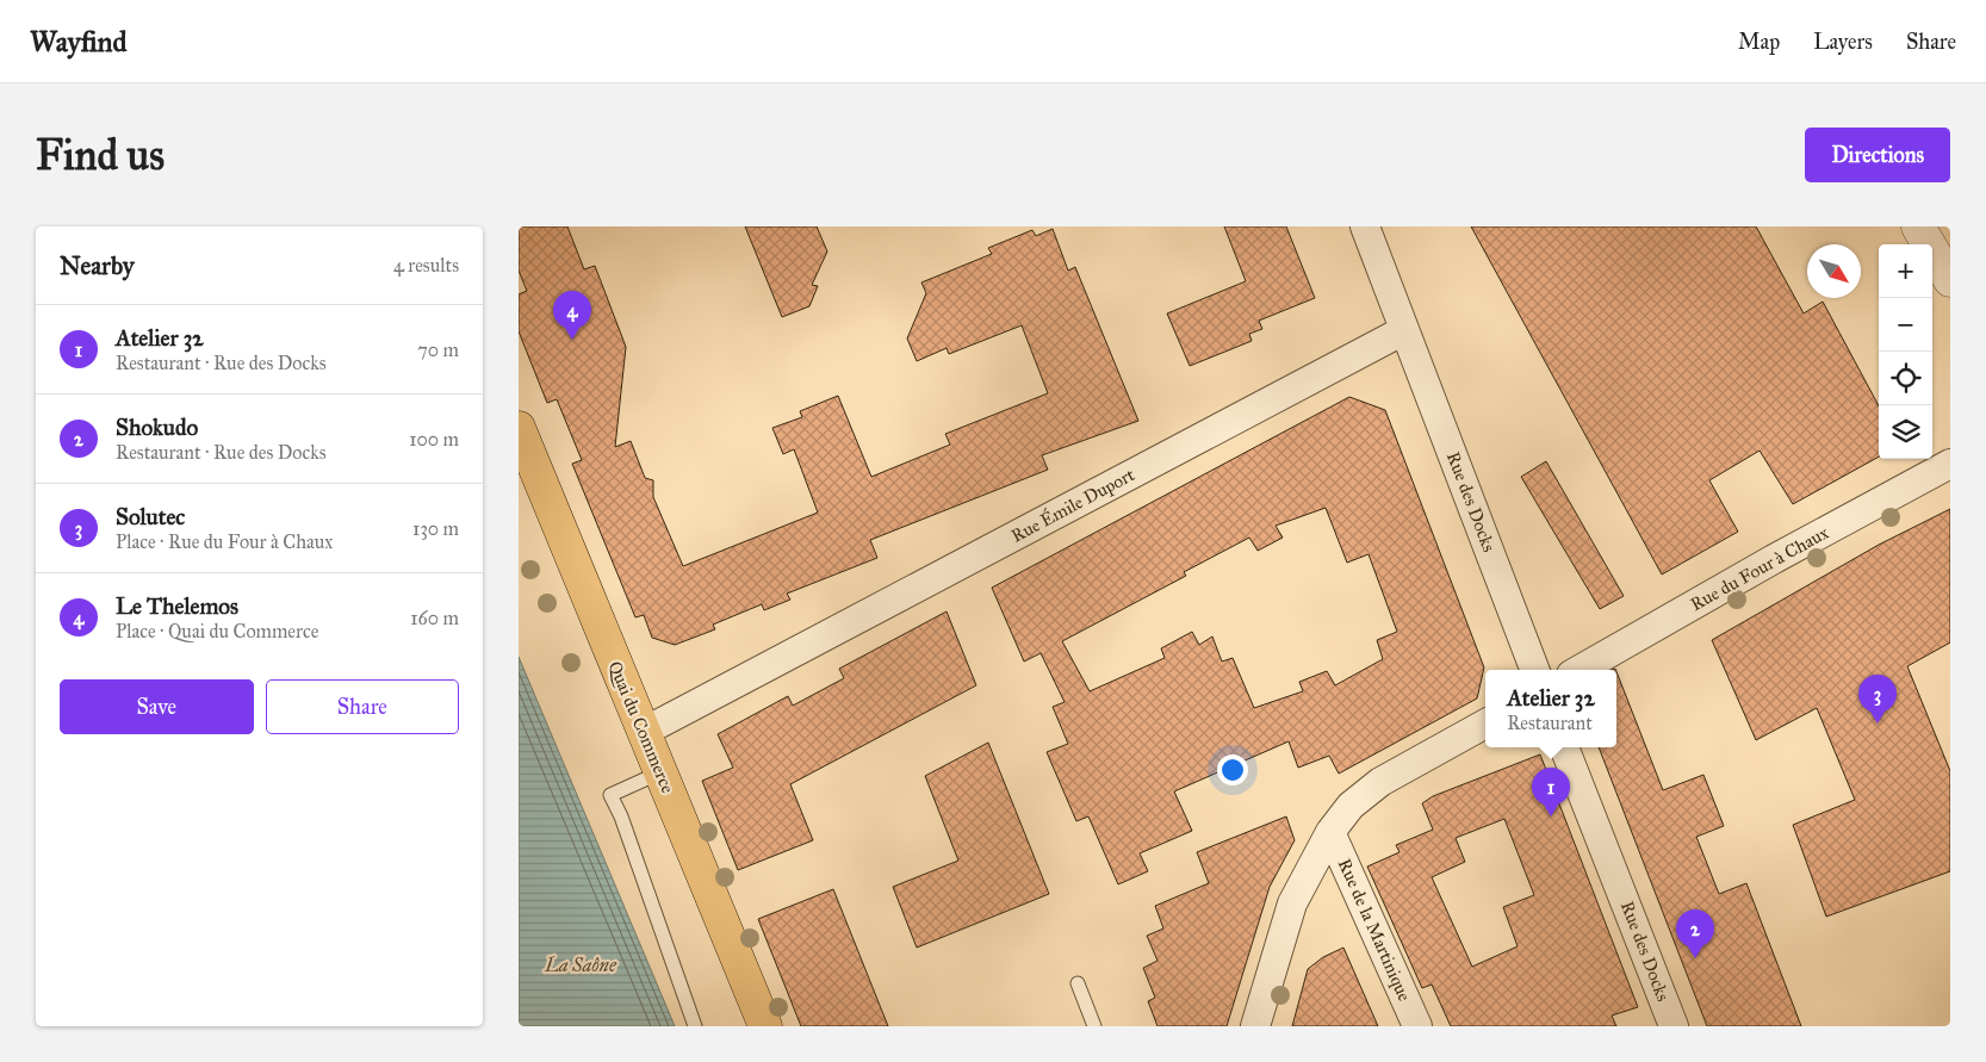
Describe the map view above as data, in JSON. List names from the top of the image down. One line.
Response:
{"streets":{"main road":["Quai du Commerce"],"street":["Rue des Docks","Rue Émile Duport","Rue du Four à Chaux","Rue de la Martinique"]},"crossings":[["Rue des Docks","Rue Émile Duport"],["Rue Émile Duport","Quai du Commerce"]],"water":["La Saône"],"north":"bottom right","page":{"header":"Wayfind","nav":["Map","Layers","Share"],"buttons":["Directions",["Save","Share"]],"title":"Find us","heading":["Nearby","4 results"],"map_buttons":["+","−"],"pins":["4","3","1","2"],"list":[{"mark":"1","name":"Atelier 32","note":"Restaurant · Rue des Docks","value":"70 m"},{"mark":"2","name":"Shokudo","note":"Restaurant · Rue des Docks","value":"100 m"},{"mark":"3","name":"Solutec","note":"Place · Rue du Four à Chaux","value":"130 m"},{"mark":"4","name":"Le Thelemos","note":"Place · Quai du Commerce","value":"160 m"}],"popup":["Atelier 32","Restaurant"]}}
